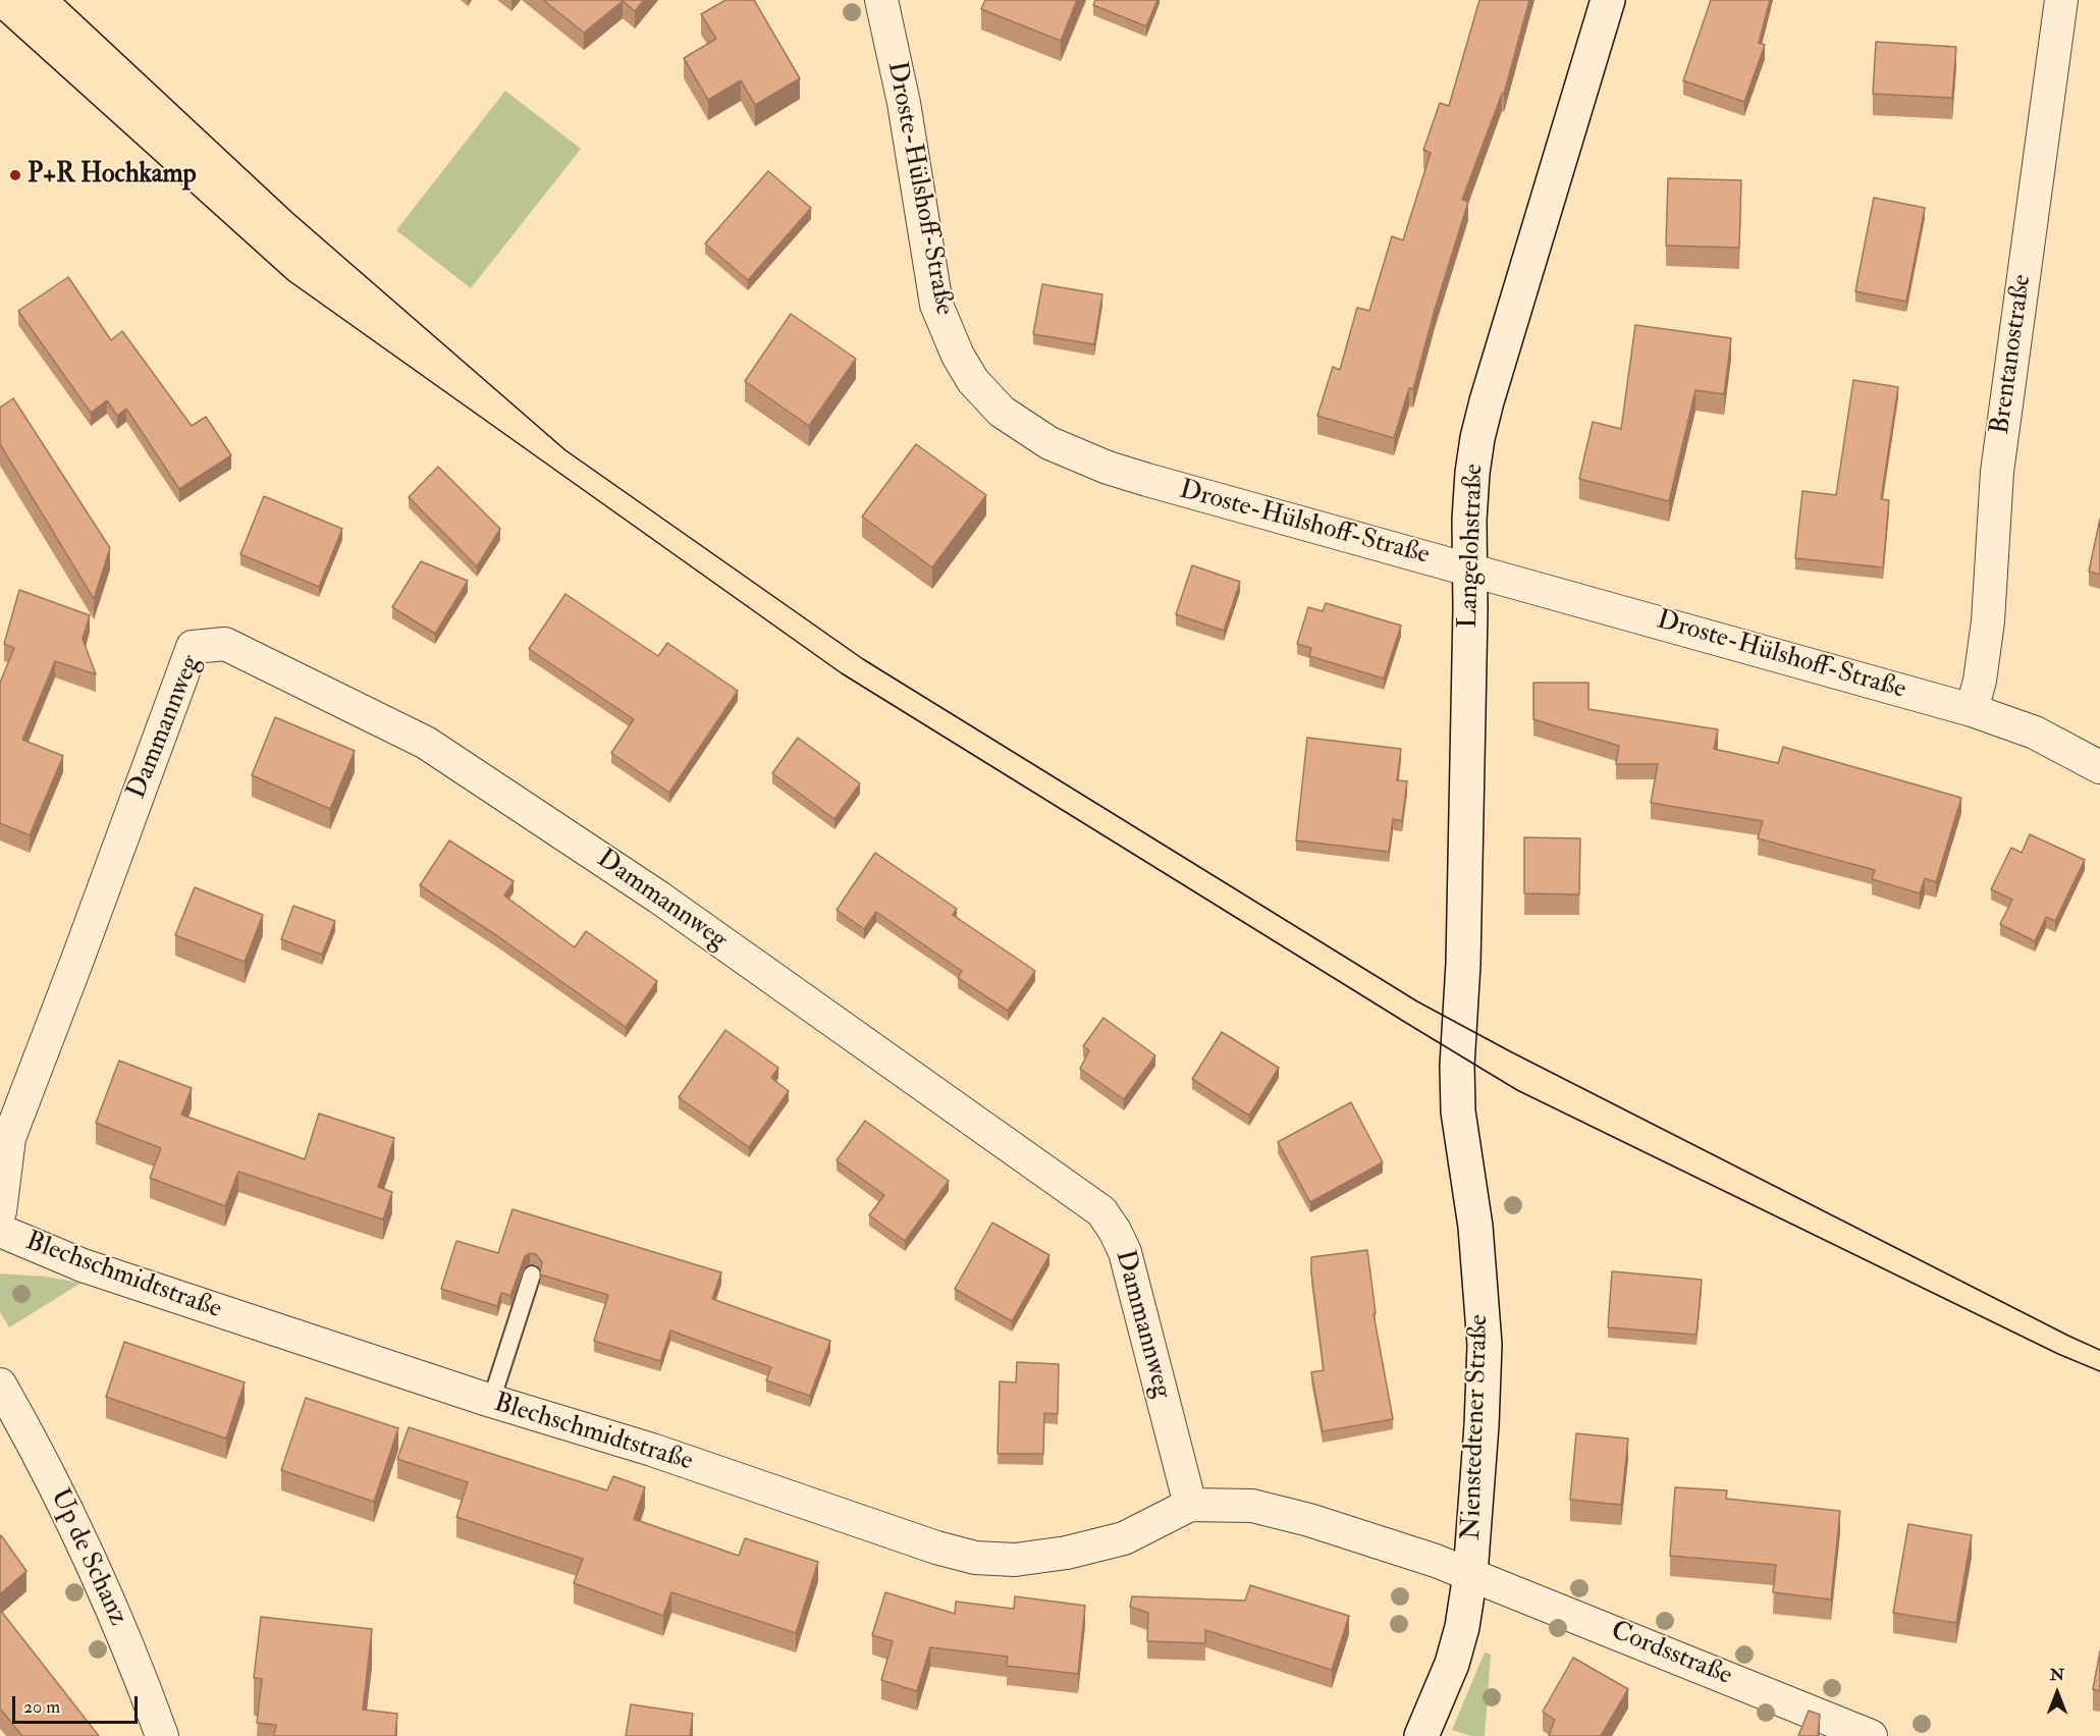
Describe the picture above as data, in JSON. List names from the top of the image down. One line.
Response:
{"streets":{"street":["Droste-Hülshoff-Straße","Brentanostraße","Langelohstraße","Dammannweg","Blechschmidtstraße","Nienstedtener Straße","Up de Schanz","Cordsstraße"]},"crossings":[["Droste-Hülshoff-Straße","Brentanostraße"],["Droste-Hülshoff-Straße","Langelohstraße"],["Langelohstraße","Nienstedtener Straße"],["Dammannweg","Blechschmidtstraße"],["Nienstedtener Straße","Cordsstraße"]],"places":["P+R Hochkamp"],"scale_bar":"20 m","north":"top"}
